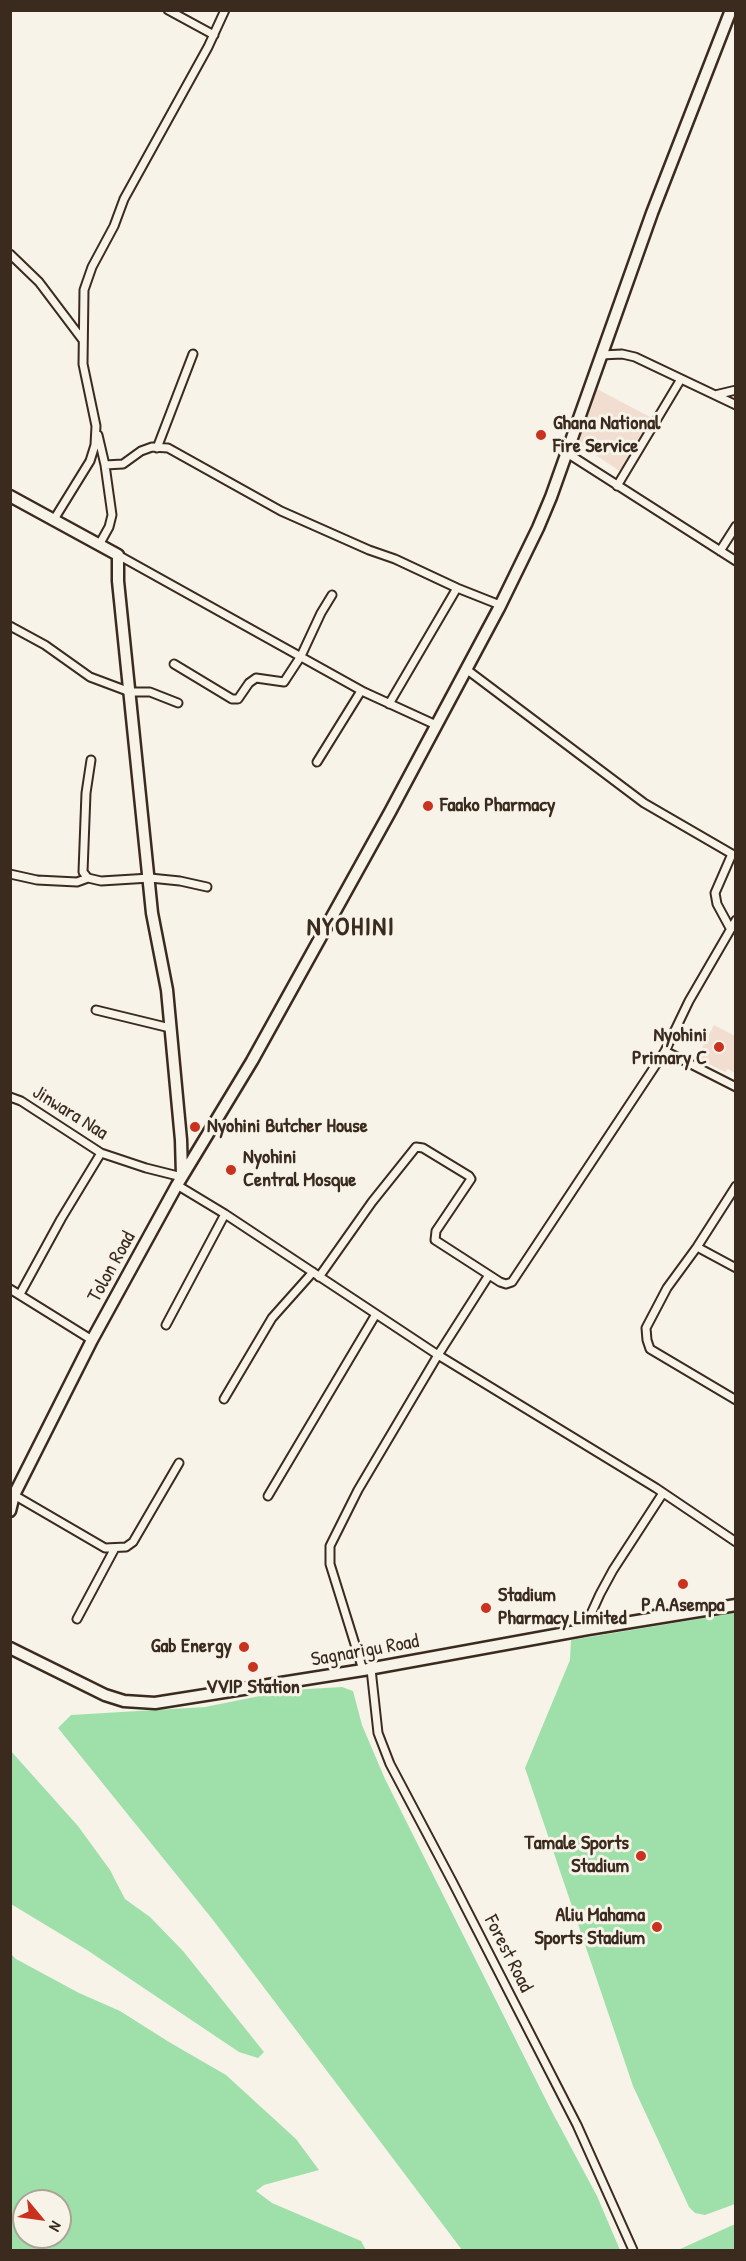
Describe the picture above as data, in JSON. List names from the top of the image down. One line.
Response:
{"streets":{"main road":["Tolon Road","Sagnarigu Road"],"street":["Jinwara Naa","Forest Road"]},"crossings":[["Jinwara Naa","Tolon Road"],["Jinwara Naa","Forest Road"],["Sagnarigu Road","Forest Road"]],"districts":["NYOHINI"],"places":["Ghana National Fire Service","Faako Pharmacy","Nyohini Primary C","Nyohini Butcher House","Nyohini Central Mosque","P.A.Asempa","Stadium Pharmacy Limited","Gab Energy","VVIP Station","Tamale Sports Stadium","Aliu Mahama Sports Stadium"],"north":"bottom right"}
